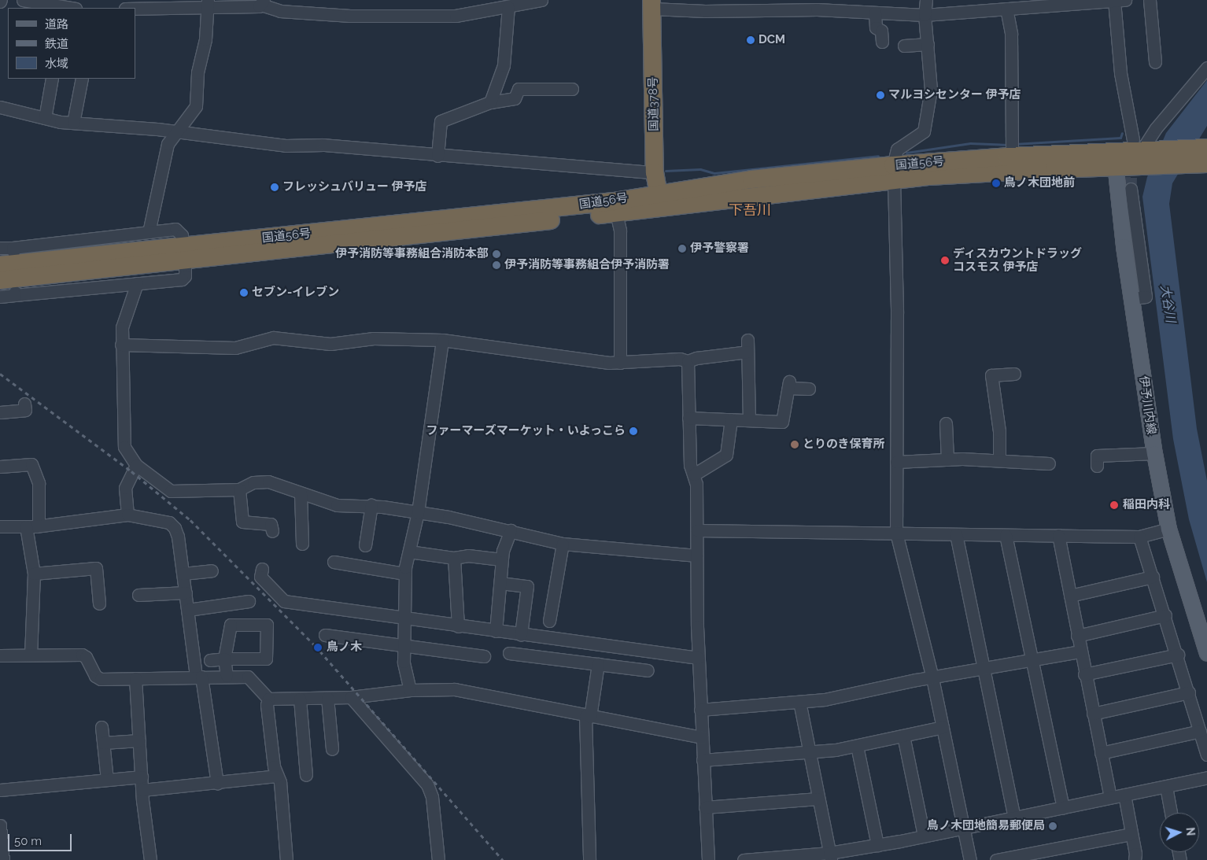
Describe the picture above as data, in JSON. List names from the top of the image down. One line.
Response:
{"streets":{"highway":["国道378号","国道56号"],"main road":["伊予川内線"]},"crossings":[["国道378号","国道56号"],["国道56号","伊予川内線"]],"districts":["下吾川"],"water":["大谷川"],"places":["DCM","マルヨシセンター 伊予店","鳥ノ木団地前","フレッシュバリュー 伊予店","伊予警察署","伊予消防等事務組合消防本部","ディスカウントドラッグ コスモス 伊予店","伊予消防等事務組合伊予消防署","セブン-イレブン","ファーマーズマーケット・いよっこら","とりのき保育所","稲田内科","鳥ノ木","鳥ノ木団地簡易郵便局"],"legend":["道路","鉄道","水域"],"scale_bar":"50 m","north":"right"}
